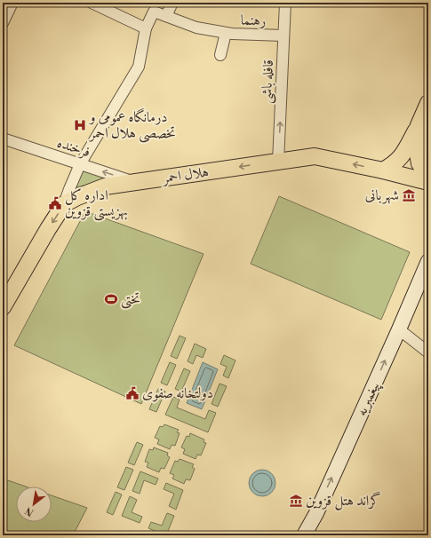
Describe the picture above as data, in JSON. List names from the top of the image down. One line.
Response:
{"streets":{"main road":["هلال احمر","پیغمبریه"],"street":["رهنما","قافله باشی","فرخنده"]},"crossings":[["رهنما","قافله باشی"],["قافله باشی","هلال احمر"],["فرخنده","هلال احمر"]],"one_way":["قافله باشی","فرخنده","هلال احمر","پیغمبریه"],"places":{"hospital":["درمانگاه عمومی و تخصصی هلال احمر"],"museum":["شهربانی","گراند هتل قزوین"],"public building":["اداره کل بهزیستی قزوین","دولتخانه صفوی"],"sports":["تختی"]},"north":"bottom left"}
